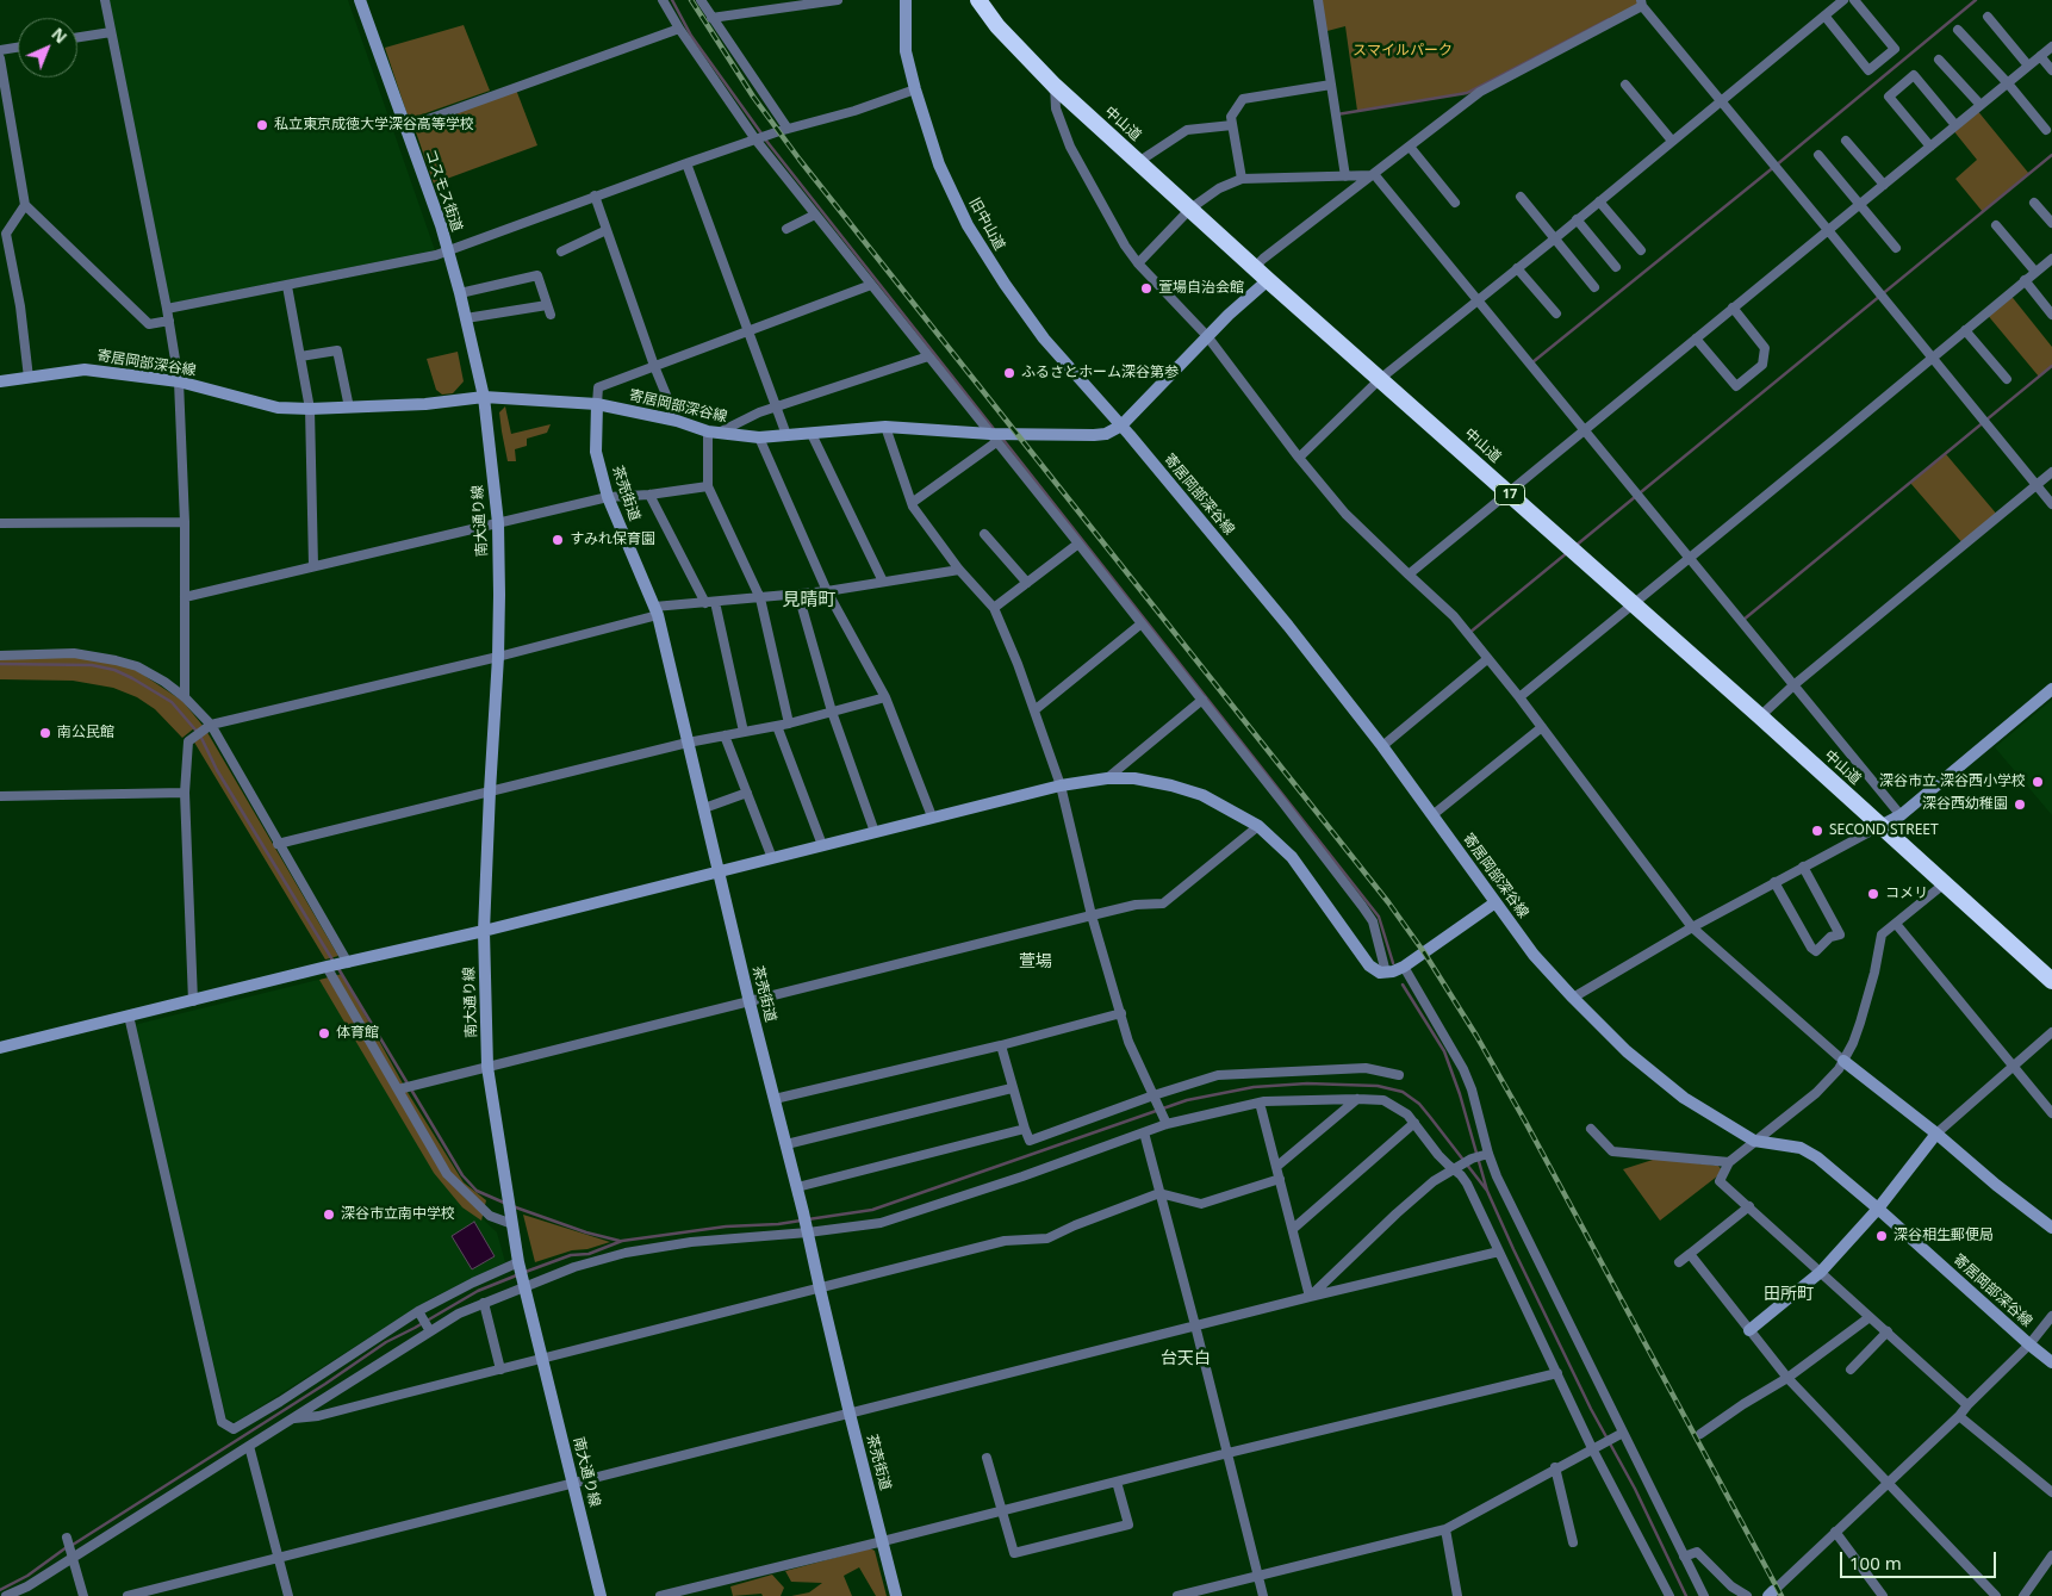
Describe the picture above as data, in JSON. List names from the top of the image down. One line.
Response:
{"streets":{"highway":["中山道","17"],"street":["コスモス街道","旧中山道","寄居岡部深谷線","茶売街道","南大通り線"]},"crossings":[["コスモス街道","寄居岡部深谷線"],["コスモス街道","南大通り線"],["旧中山道","寄居岡部深谷線"],["寄居岡部深谷線","茶売街道"],["寄居岡部深谷線","南大通り線"]],"districts":["見晴町","萱場","田所町","台天白"],"parks":["スマイルパーク"],"places":["私立東京成徳大学深谷高等学校","萱場自治会館","ふるさとホーム深谷第参","すみれ保育園","南公民館","深谷市立 深谷西小学校","深谷西幼稚園","SECOND STREET","コメリ","体育館","深谷市立南中学校","深谷相生郵便局"],"scale_bar":"100 m","north":"top right"}
